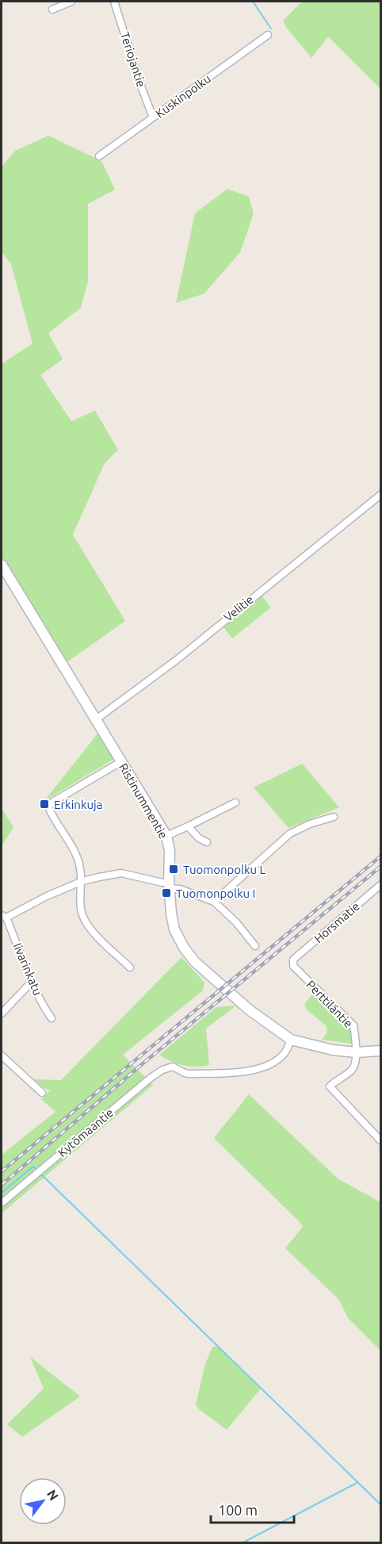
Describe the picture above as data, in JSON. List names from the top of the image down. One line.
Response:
{"streets":{"street":["Teriojantie","Kuskinpolku","Velitie","Ristinummentie","Horsmatie","Iivarinkatu","Perttiläntie","Kytömaantie"]},"crossings":[["Teriojantie","Kuskinpolku"],["Velitie","Ristinummentie"],["Ristinummentie","Perttiläntie"],["Ristinummentie","Kytömaantie"],["Horsmatie","Perttiläntie"]],"places":{"transit":["Erkinkuja","Tuomonpolku L","Tuomonpolku I"]},"scale_bar":"100 m","north":"top right"}
